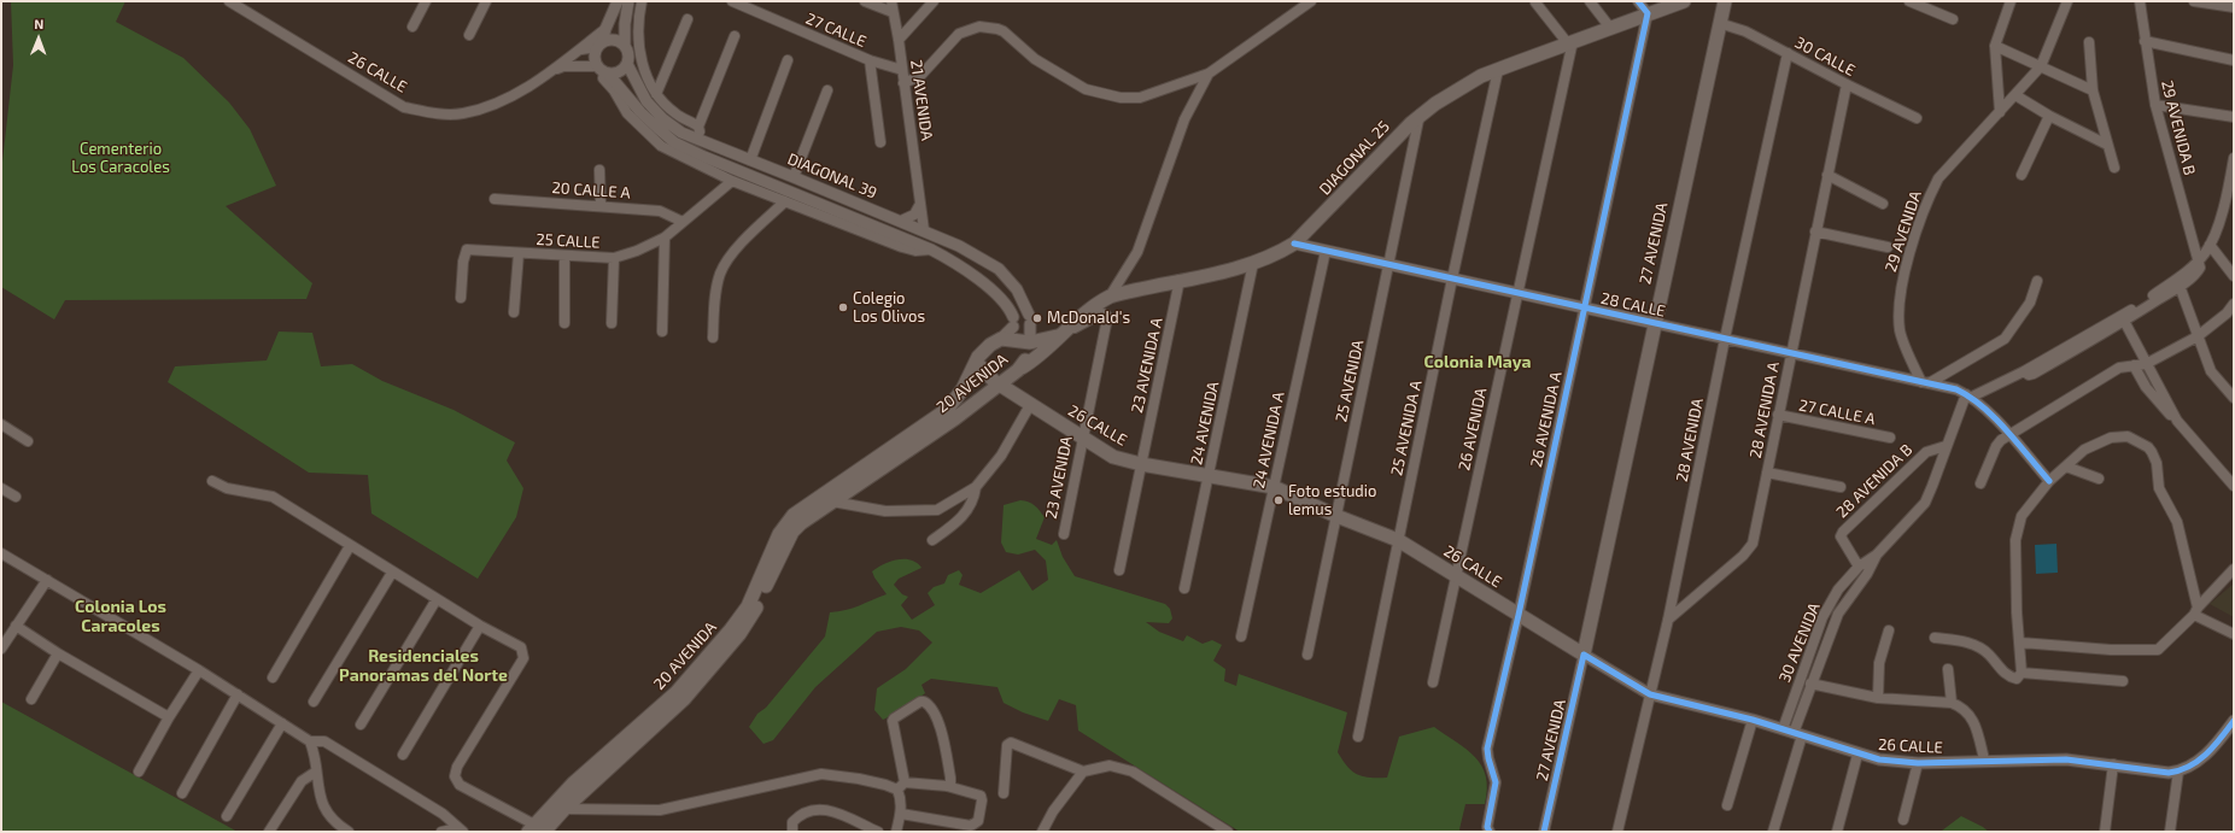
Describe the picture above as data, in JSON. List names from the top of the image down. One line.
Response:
{"streets":{"main road":["26 CALLE","DIAGONAL 25","27 AVENIDA","20 AVENIDA"],"street":["27 CALLE","30 CALLE","21 AVENIDA","29 AVENIDA B","DIAGONAL 39","20 CALLE A","29 AVENIDA","25 CALLE","28 CALLE","23 AVENIDA A","25 AVENIDA","28 AVENIDA A","27 CALLE A","26 AVENIDA A","24 AVENIDA","25 AVENIDA A","26 AVENIDA","24 AVENIDA A","28 AVENIDA","23 AVENIDA","28 AVENIDA B","30 AVENIDA"]},"crossings":[["27 CALLE","21 AVENIDA"],["30 CALLE","27 AVENIDA"],["30 CALLE","28 AVENIDA A"],["30 CALLE","28 AVENIDA"],["26 CALLE","DIAGONAL 39"],["26 CALLE","27 AVENIDA"],["26 CALLE","23 AVENIDA A"],["26 CALLE","25 AVENIDA"],["26 CALLE","20 AVENIDA"],["26 CALLE","26 AVENIDA A"],["26 CALLE","24 AVENIDA"],["26 CALLE","25 AVENIDA A"],["26 CALLE","26 AVENIDA"],["26 CALLE","24 AVENIDA A"],["26 CALLE","28 AVENIDA"],["26 CALLE","23 AVENIDA"],["26 CALLE","30 AVENIDA"],["21 AVENIDA","DIAGONAL 39"],["DIAGONAL 25","DIAGONAL 39"],["DIAGONAL 25","28 CALLE"],["DIAGONAL 25","23 AVENIDA A"],["DIAGONAL 25","25 AVENIDA"],["DIAGONAL 25","20 AVENIDA"],["DIAGONAL 25","26 AVENIDA A"],["DIAGONAL 25","24 AVENIDA"],["DIAGONAL 25","25 AVENIDA A"],["DIAGONAL 25","26 AVENIDA"],["DIAGONAL 25","23 AVENIDA"],["DIAGONAL 39","20 AVENIDA"],["20 CALLE A","25 CALLE"],["29 AVENIDA","28 CALLE"],["27 AVENIDA","28 CALLE"],["28 CALLE","25 AVENIDA"],["28 CALLE","28 AVENIDA A"],["28 CALLE","26 AVENIDA A"],["28 CALLE","25 AVENIDA A"],["28 CALLE","26 AVENIDA"],["28 CALLE","24 AVENIDA A"],["28 CALLE","28 AVENIDA"],["28 CALLE","30 AVENIDA"],["28 AVENIDA A","27 CALLE A"],["28 AVENIDA A","28 AVENIDA"],["28 AVENIDA B","30 AVENIDA"]],"districts":["Colonia Maya","Colonia Los Caracoles","Residenciales Panoramas del Norte"],"parks":["Cementerio Los Caracoles"],"places":["Colegio Los Olivos","McDonald's","Foto estudio lemus"],"north":"top"}
